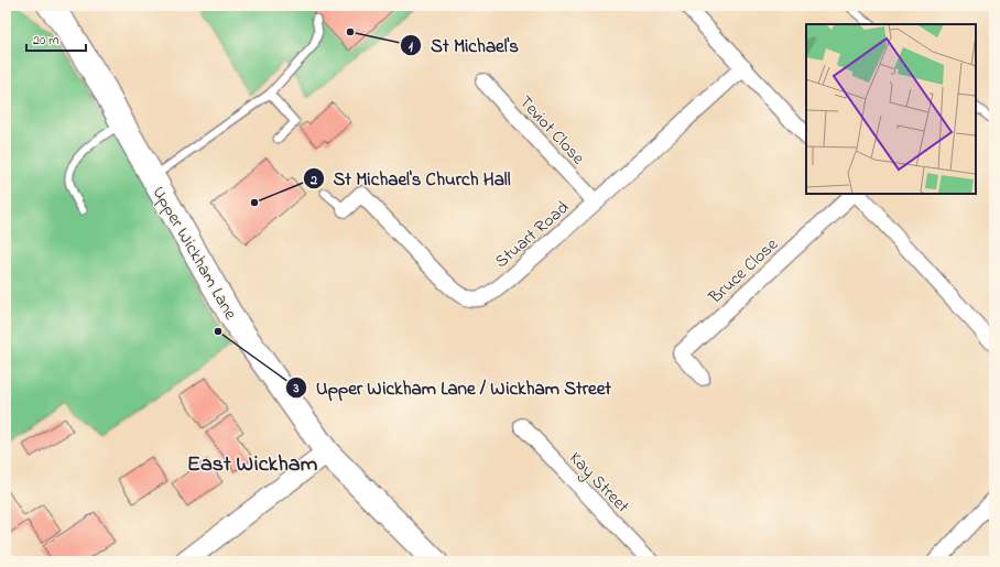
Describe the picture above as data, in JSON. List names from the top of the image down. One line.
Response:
{"streets":{"main road":["Upper Wickham Lane"],"street":["Teviot Close","Stuart Road","Bruce Close","Kay Street"]},"crossings":[["Teviot Close","Stuart Road"]],"districts":["East Wickham"],"places":["St Michael's","St Michael's Church Hall","Upper Wickham Lane / Wickham Street"],"scale_bar":"20 m"}
